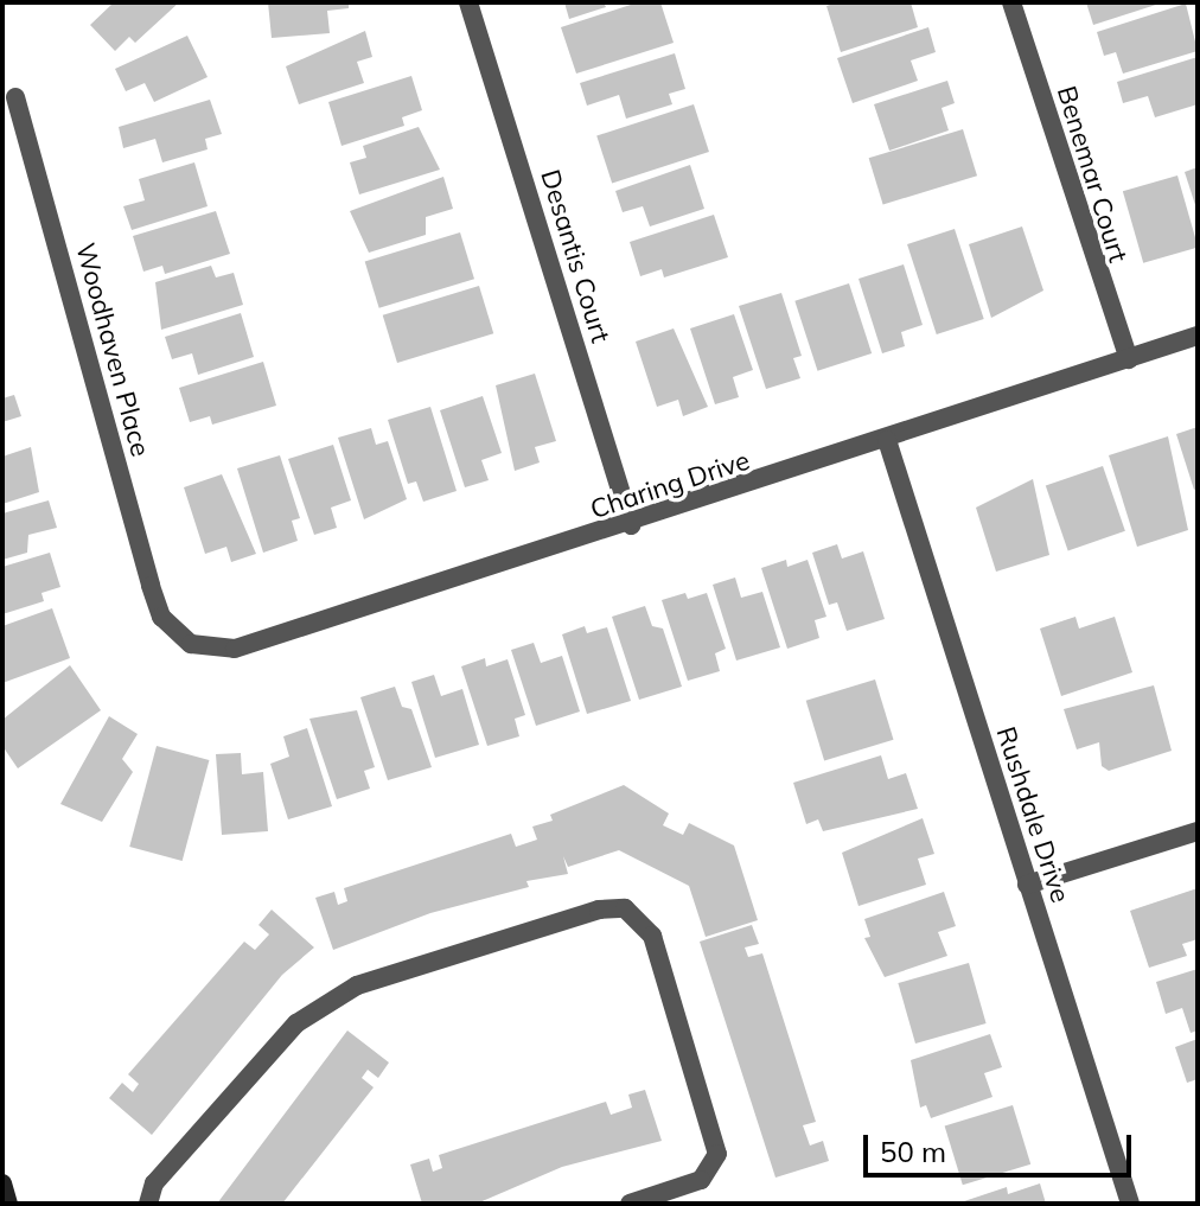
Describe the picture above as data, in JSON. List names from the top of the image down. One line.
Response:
{"streets":{"street":["Benemar Court","Desantis Court","Woodhaven Place","Charing Drive","Rushdale Drive"]},"crossings":[["Benemar Court","Charing Drive"],["Desantis Court","Charing Drive"],["Woodhaven Place","Charing Drive"],["Charing Drive","Rushdale Drive"]],"scale_bar":"50 m"}
